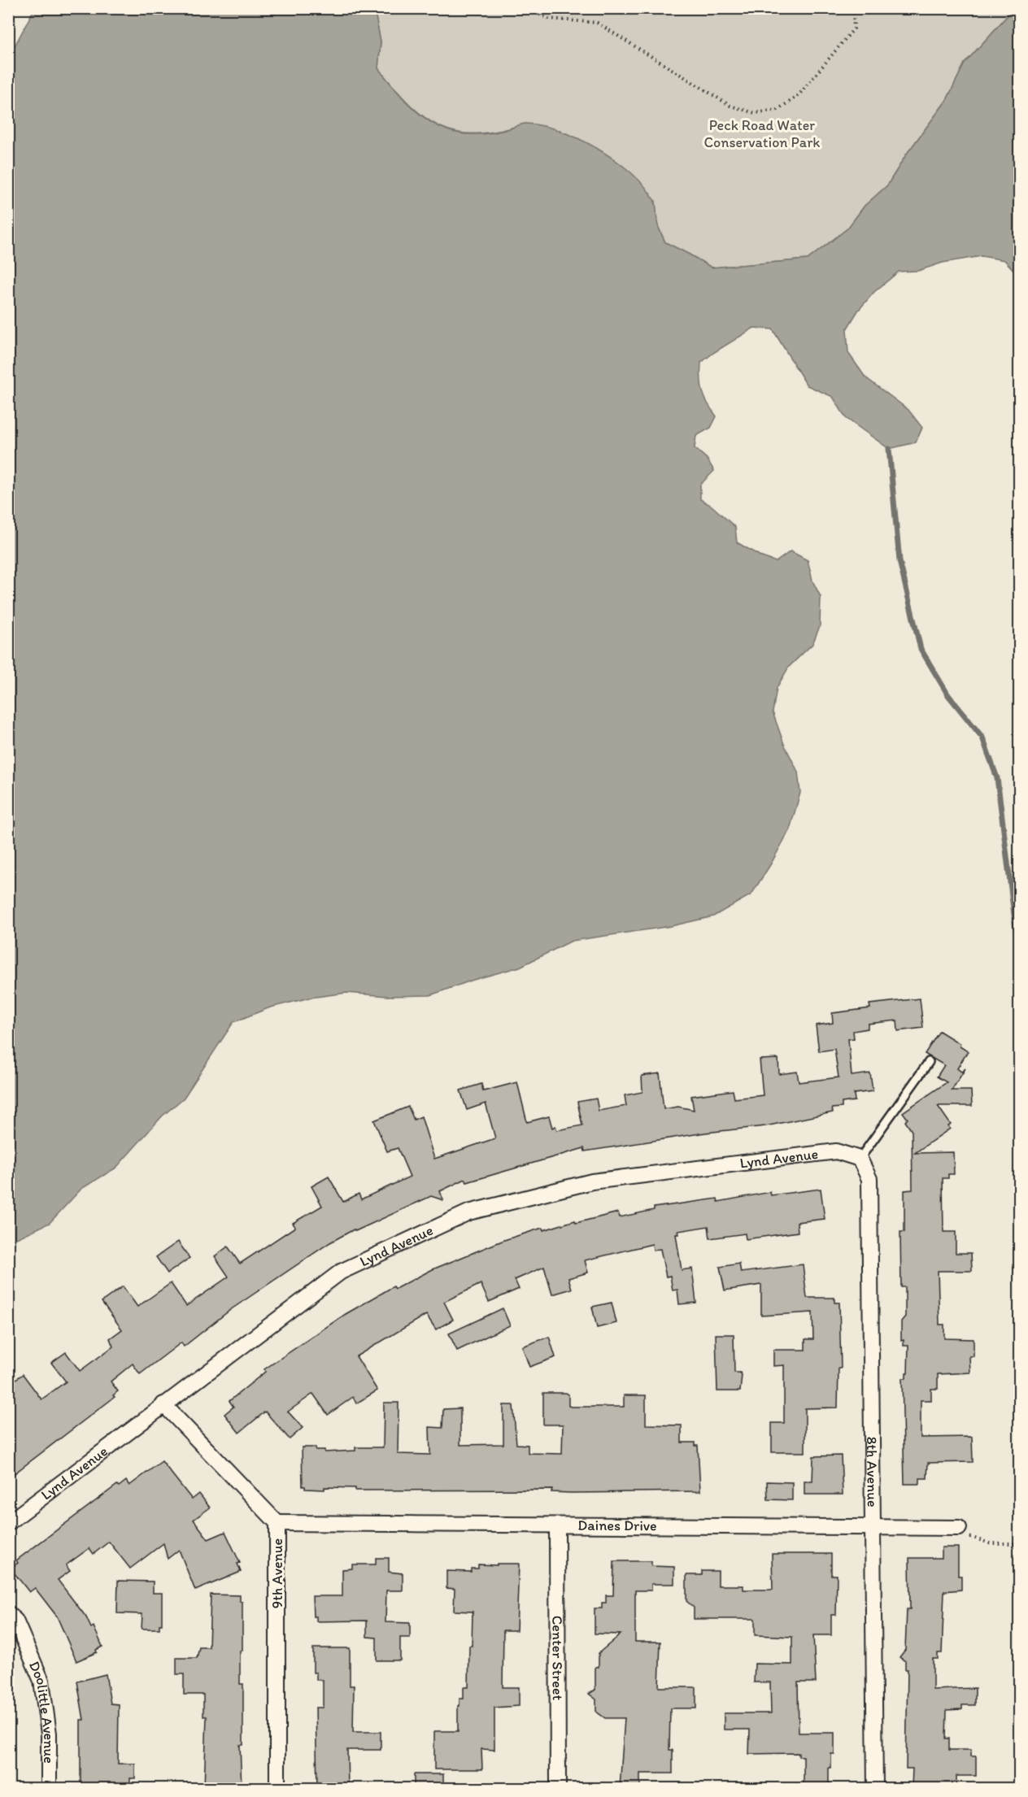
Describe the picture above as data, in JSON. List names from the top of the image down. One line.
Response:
{"streets":{"street":["Lynd Avenue","8th Avenue","Daines Drive","9th Avenue","Center Street","Doolittle Avenue"]},"crossings":[["Lynd Avenue","8th Avenue"],["Lynd Avenue","9th Avenue"],["8th Avenue","Daines Drive"],["Daines Drive","9th Avenue"],["Daines Drive","Center Street"]],"parks":["Peck Road Water Conservation Park"]}
